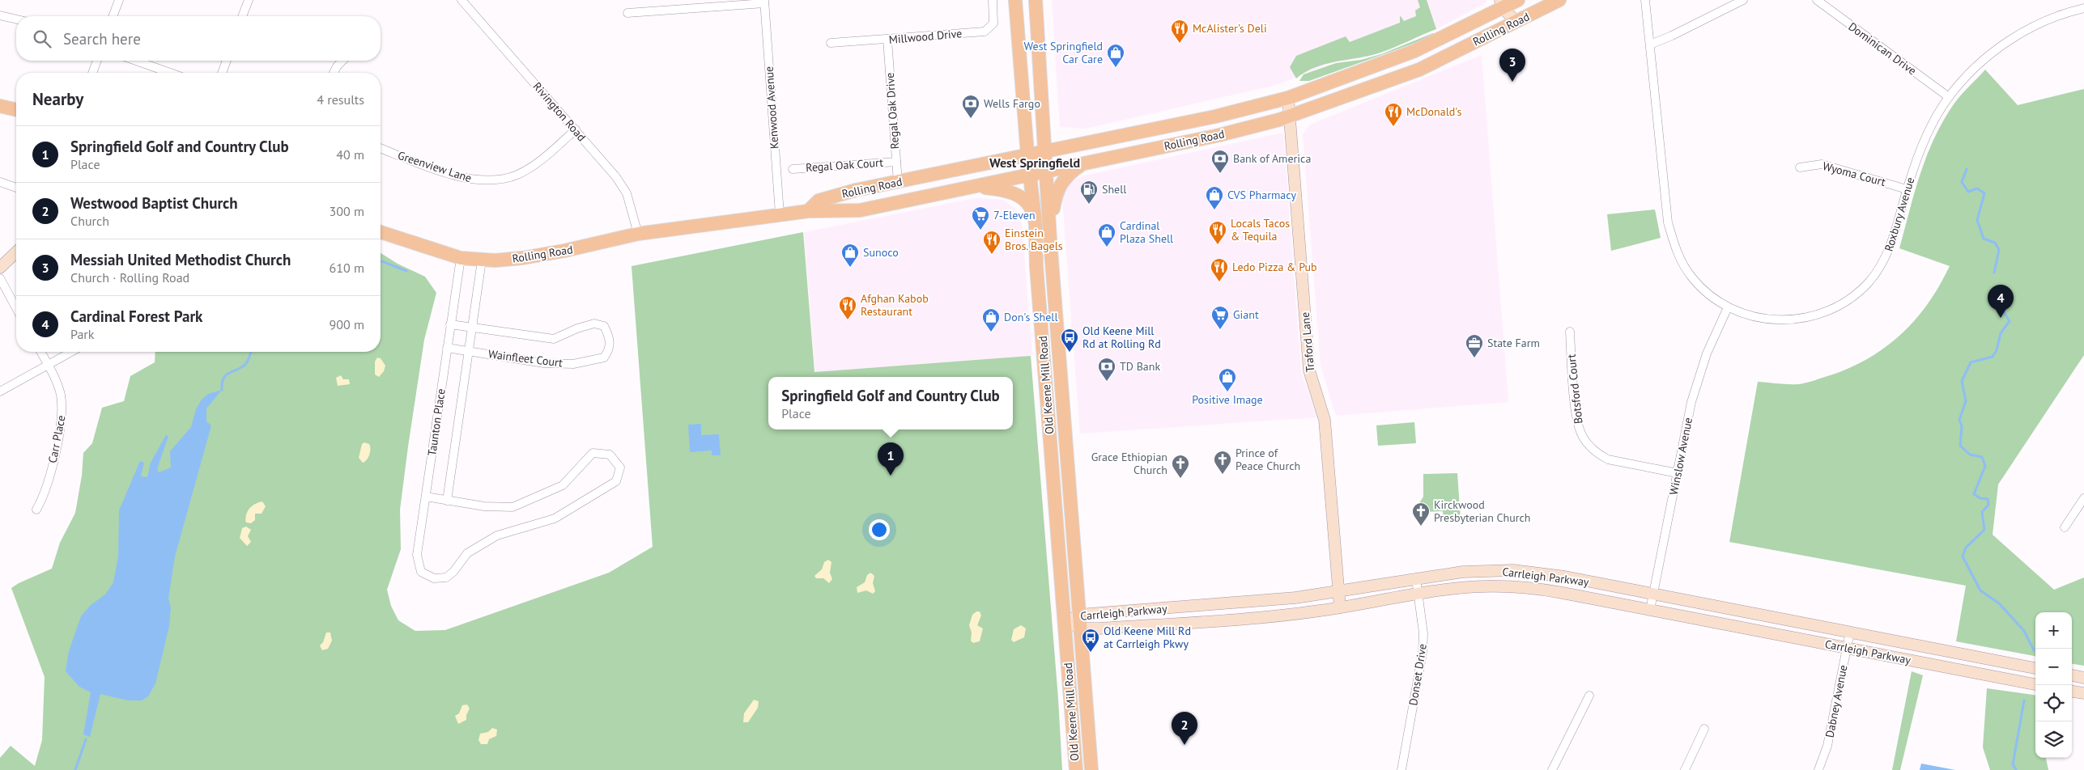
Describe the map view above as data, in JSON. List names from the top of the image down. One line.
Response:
{"streets":{"main road":["Rolling Road","Old Keene Mill Road"],"street":["Millwood Drive","Dominican Drive","Kenwood Avenue","Regal Oak Drive","Rivington Road","Regal Oak Court","Greenview Lane","Wyoma Court","Roxbury Avenue","Traford Lane","Wainfleet Court","Botsford Court","Taunton Place","Carr Place","Winslow Avenue","Carrleigh Parkway","Donset Drive","Dabney Avenue"]},"crossings":[["Rolling Road","Kenwood Avenue"],["Rolling Road","Regal Oak Drive"],["Rolling Road","Rivington Road"],["Rolling Road","Traford Lane"],["Rolling Road","Old Keene Mill Road"],["Rolling Road","Taunton Place"],["Millwood Drive","Regal Oak Drive"],["Dominican Drive","Roxbury Avenue"],["Regal Oak Drive","Regal Oak Court"],["Rivington Road","Greenview Lane"],["Wyoma Court","Roxbury Avenue"],["Roxbury Avenue","Winslow Avenue"],["Traford Lane","Carrleigh Parkway"],["Wainfleet Court","Taunton Place"],["Old Keene Mill Road","Carrleigh Parkway"],["Botsford Court","Winslow Avenue"],["Winslow Avenue","Carrleigh Parkway"],["Carrleigh Parkway","Donset Drive"],["Carrleigh Parkway","Dabney Avenue"]],"districts":["West Springfield"],"places":{"restaurant":["McAlister's Deli","McDonald's","Locals Tacos & Tequila","Einstein Bros. Bagels","Ledo Pizza & Pub","Afghan Kabob Restaurant"],"shop":["West Springfield Car Care","CVS Pharmacy","Cardinal Plaza Shell","Sunoco","Don's Shell","Positive Image"],"bank":["Wells Fargo","Bank of America","TD Bank"],"fuel station":["Shell"],"supermarket":["7-Eleven","Giant"],"bus stop":["Old Keene Mill Rd at Rolling Rd","Old Keene Mill Rd at Carrleigh Pkwy"],"office":["State Farm"],"church":["Prince of Peace Church","Grace Ethiopian Church","Kirckwood Presbyterian Church"]},"page":{"search":"Search here","pins":["3","4","1","2"],"heading":["Nearby","4 results"],"list":[{"mark":"1","name":"Springfield Golf and Country Club","note":"Place","value":"40 m"},{"mark":"2","name":"Westwood Baptist Church","note":"Church","value":"300 m"},{"mark":"3","name":"Messiah United Methodist Church","note":"Church · Rolling Road","value":"610 m"},{"mark":"4","name":"Cardinal Forest Park","note":"Park","value":"900 m"}],"popup":["Springfield Golf and Country Club","Place"],"map_buttons":["+","−"]}}
